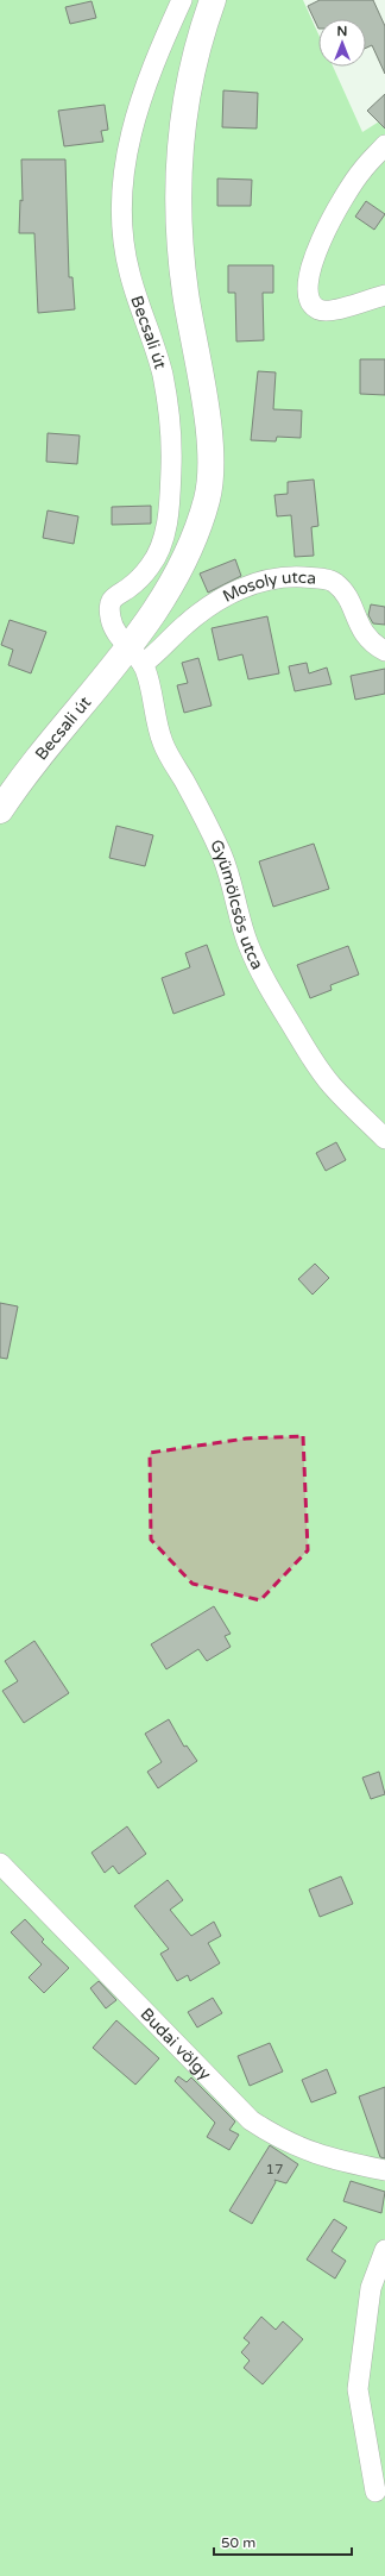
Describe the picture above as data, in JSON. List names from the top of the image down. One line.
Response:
{"streets":{"main road":["Becsali út"],"street":["Mosoly utca","Gyümölcsös utca","Budai völgy"]},"crossings":[["Becsali út","Mosoly utca"],["Becsali út","Gyümölcsös utca"],["Mosoly utca","Gyümölcsös utca"]],"house_numbers":["17"],"scale_bar":"50 m","north":"top"}
